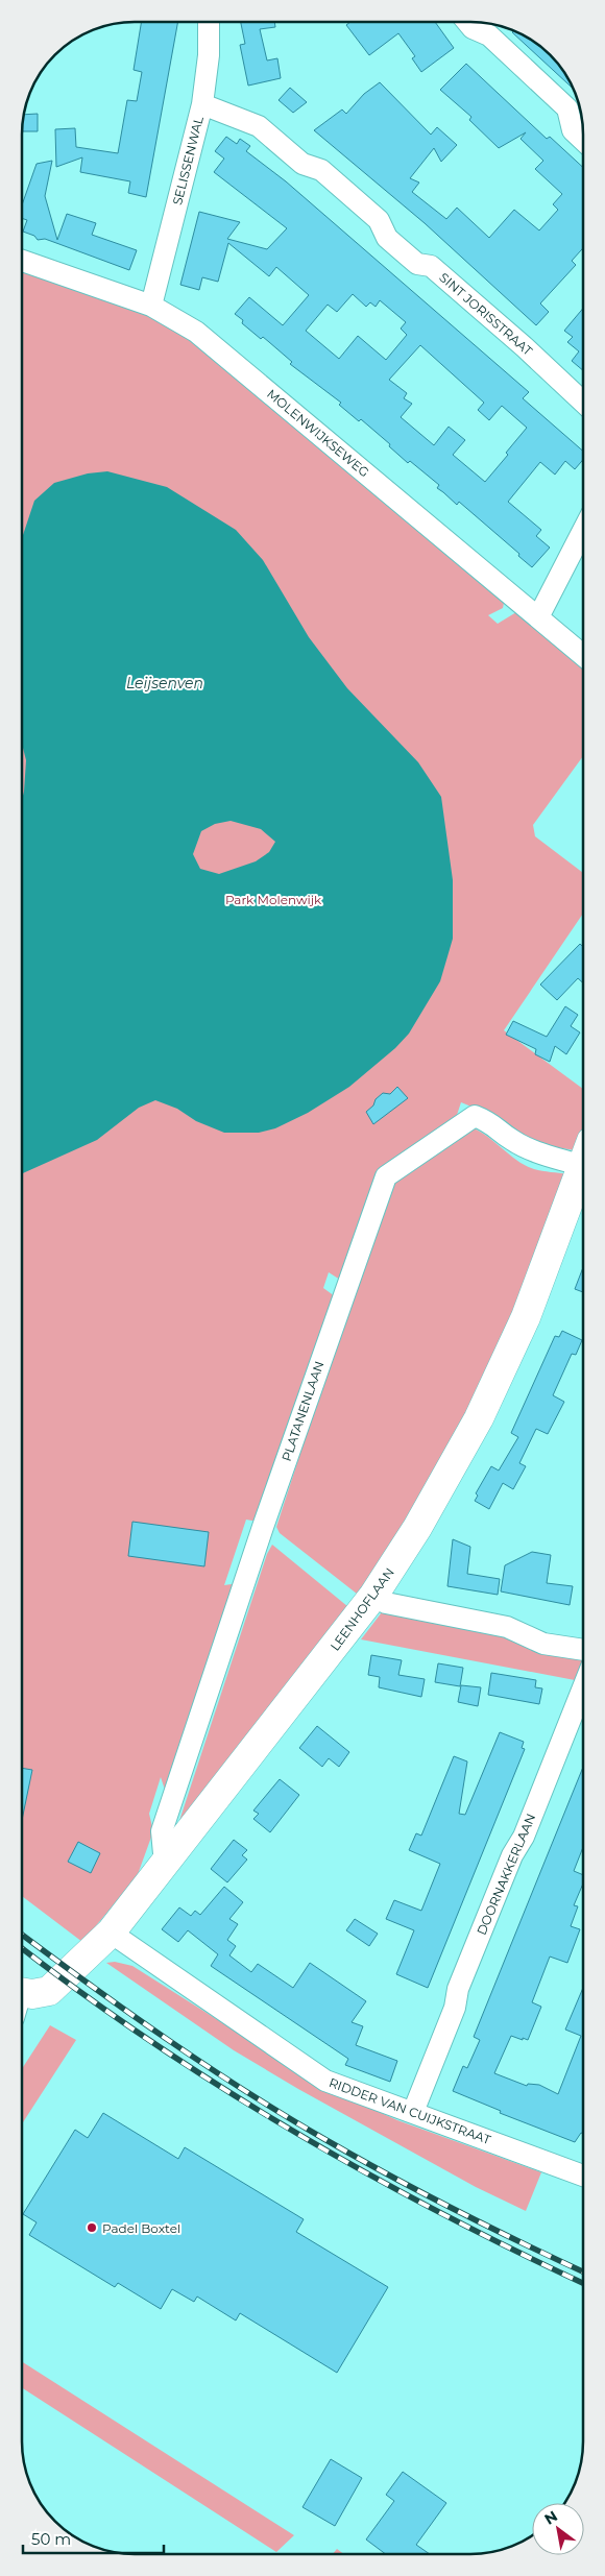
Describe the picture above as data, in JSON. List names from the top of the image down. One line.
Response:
{"streets":{"street":["SELISSENWAL","SINT JORISSTRAAT","MOLENWIJKSEWEG","PLATANENLAAN","LEENHOFLAAN","DOORNAKKERLAAN","RIDDER VAN CUIJKSTRAAT"]},"crossings":[["SELISSENWAL","SINT JORISSTRAAT"],["SELISSENWAL","MOLENWIJKSEWEG"],["PLATANENLAAN","LEENHOFLAAN"],["LEENHOFLAAN","RIDDER VAN CUIJKSTRAAT"],["DOORNAKKERLAAN","RIDDER VAN CUIJKSTRAAT"]],"water":["Leijsenven"],"parks":["Park Molenwijk"],"places":["Padel Boxtel"],"scale_bar":"50 m","north":"top left"}
